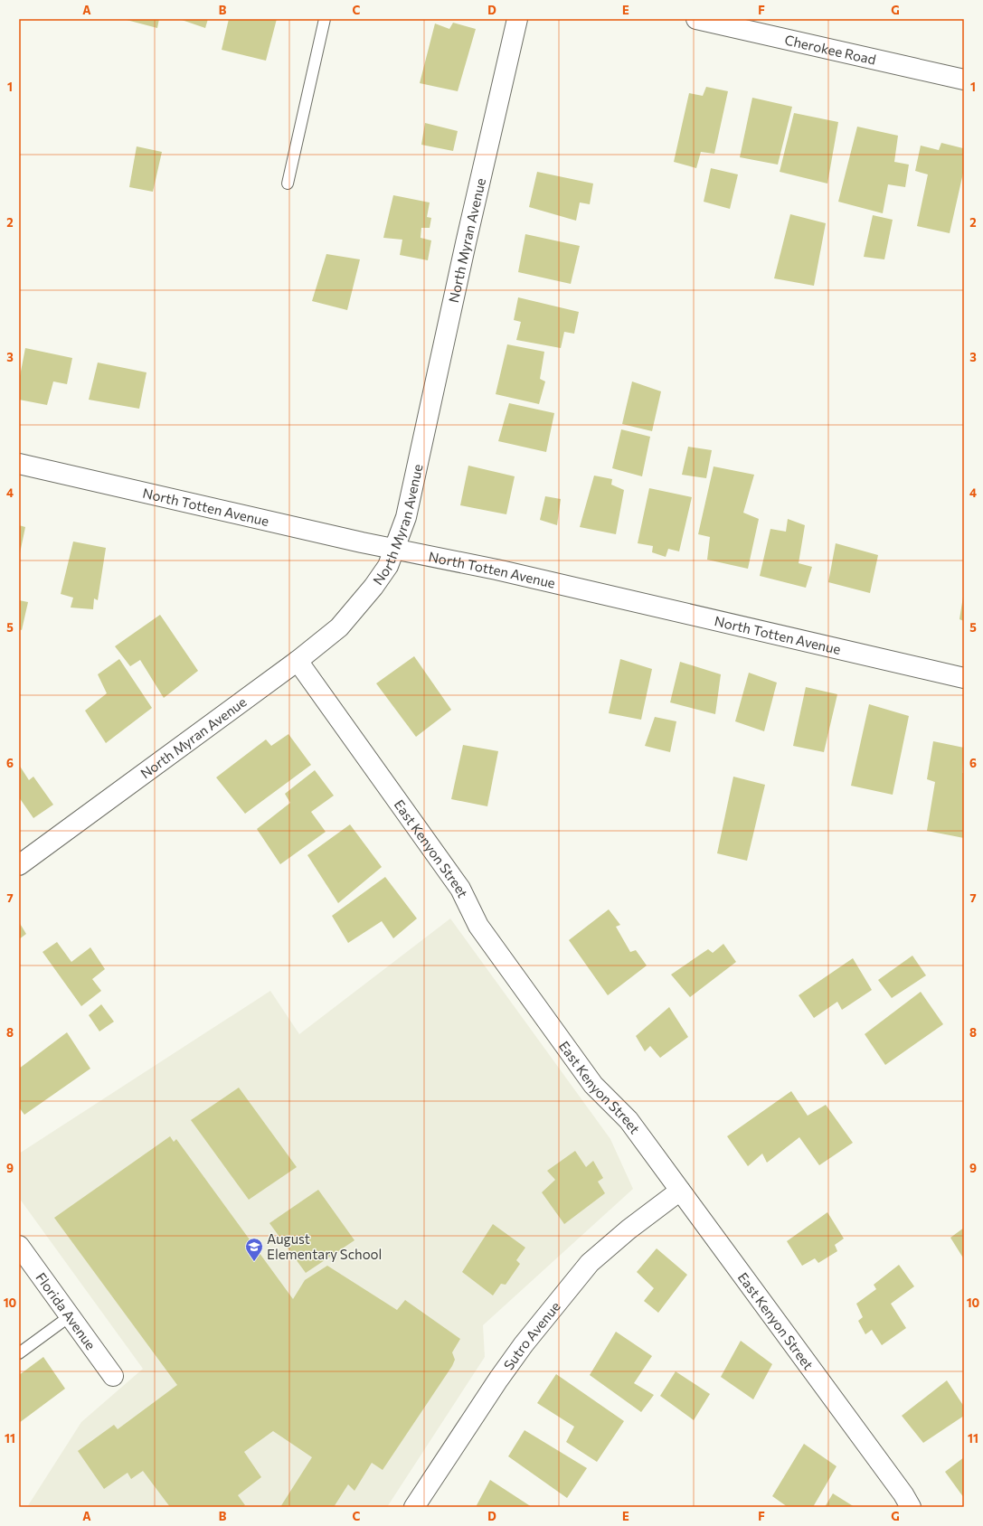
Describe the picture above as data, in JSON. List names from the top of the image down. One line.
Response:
{"streets":{"street":["Cherokee Road","North Myran Avenue","North Totten Avenue","East Kenyon Street","Florida Avenue","Sutro Avenue"]},"crossings":[["North Myran Avenue","North Totten Avenue"],["North Myran Avenue","East Kenyon Street"],["East Kenyon Street","Sutro Avenue"]],"places":{"school or university":["August Elementary School"]},"grid":{"columns":["A","B","C","D","E","F","G"],"rows":["1","2","3","4","5","6","7","8","9","10","11"]}}
